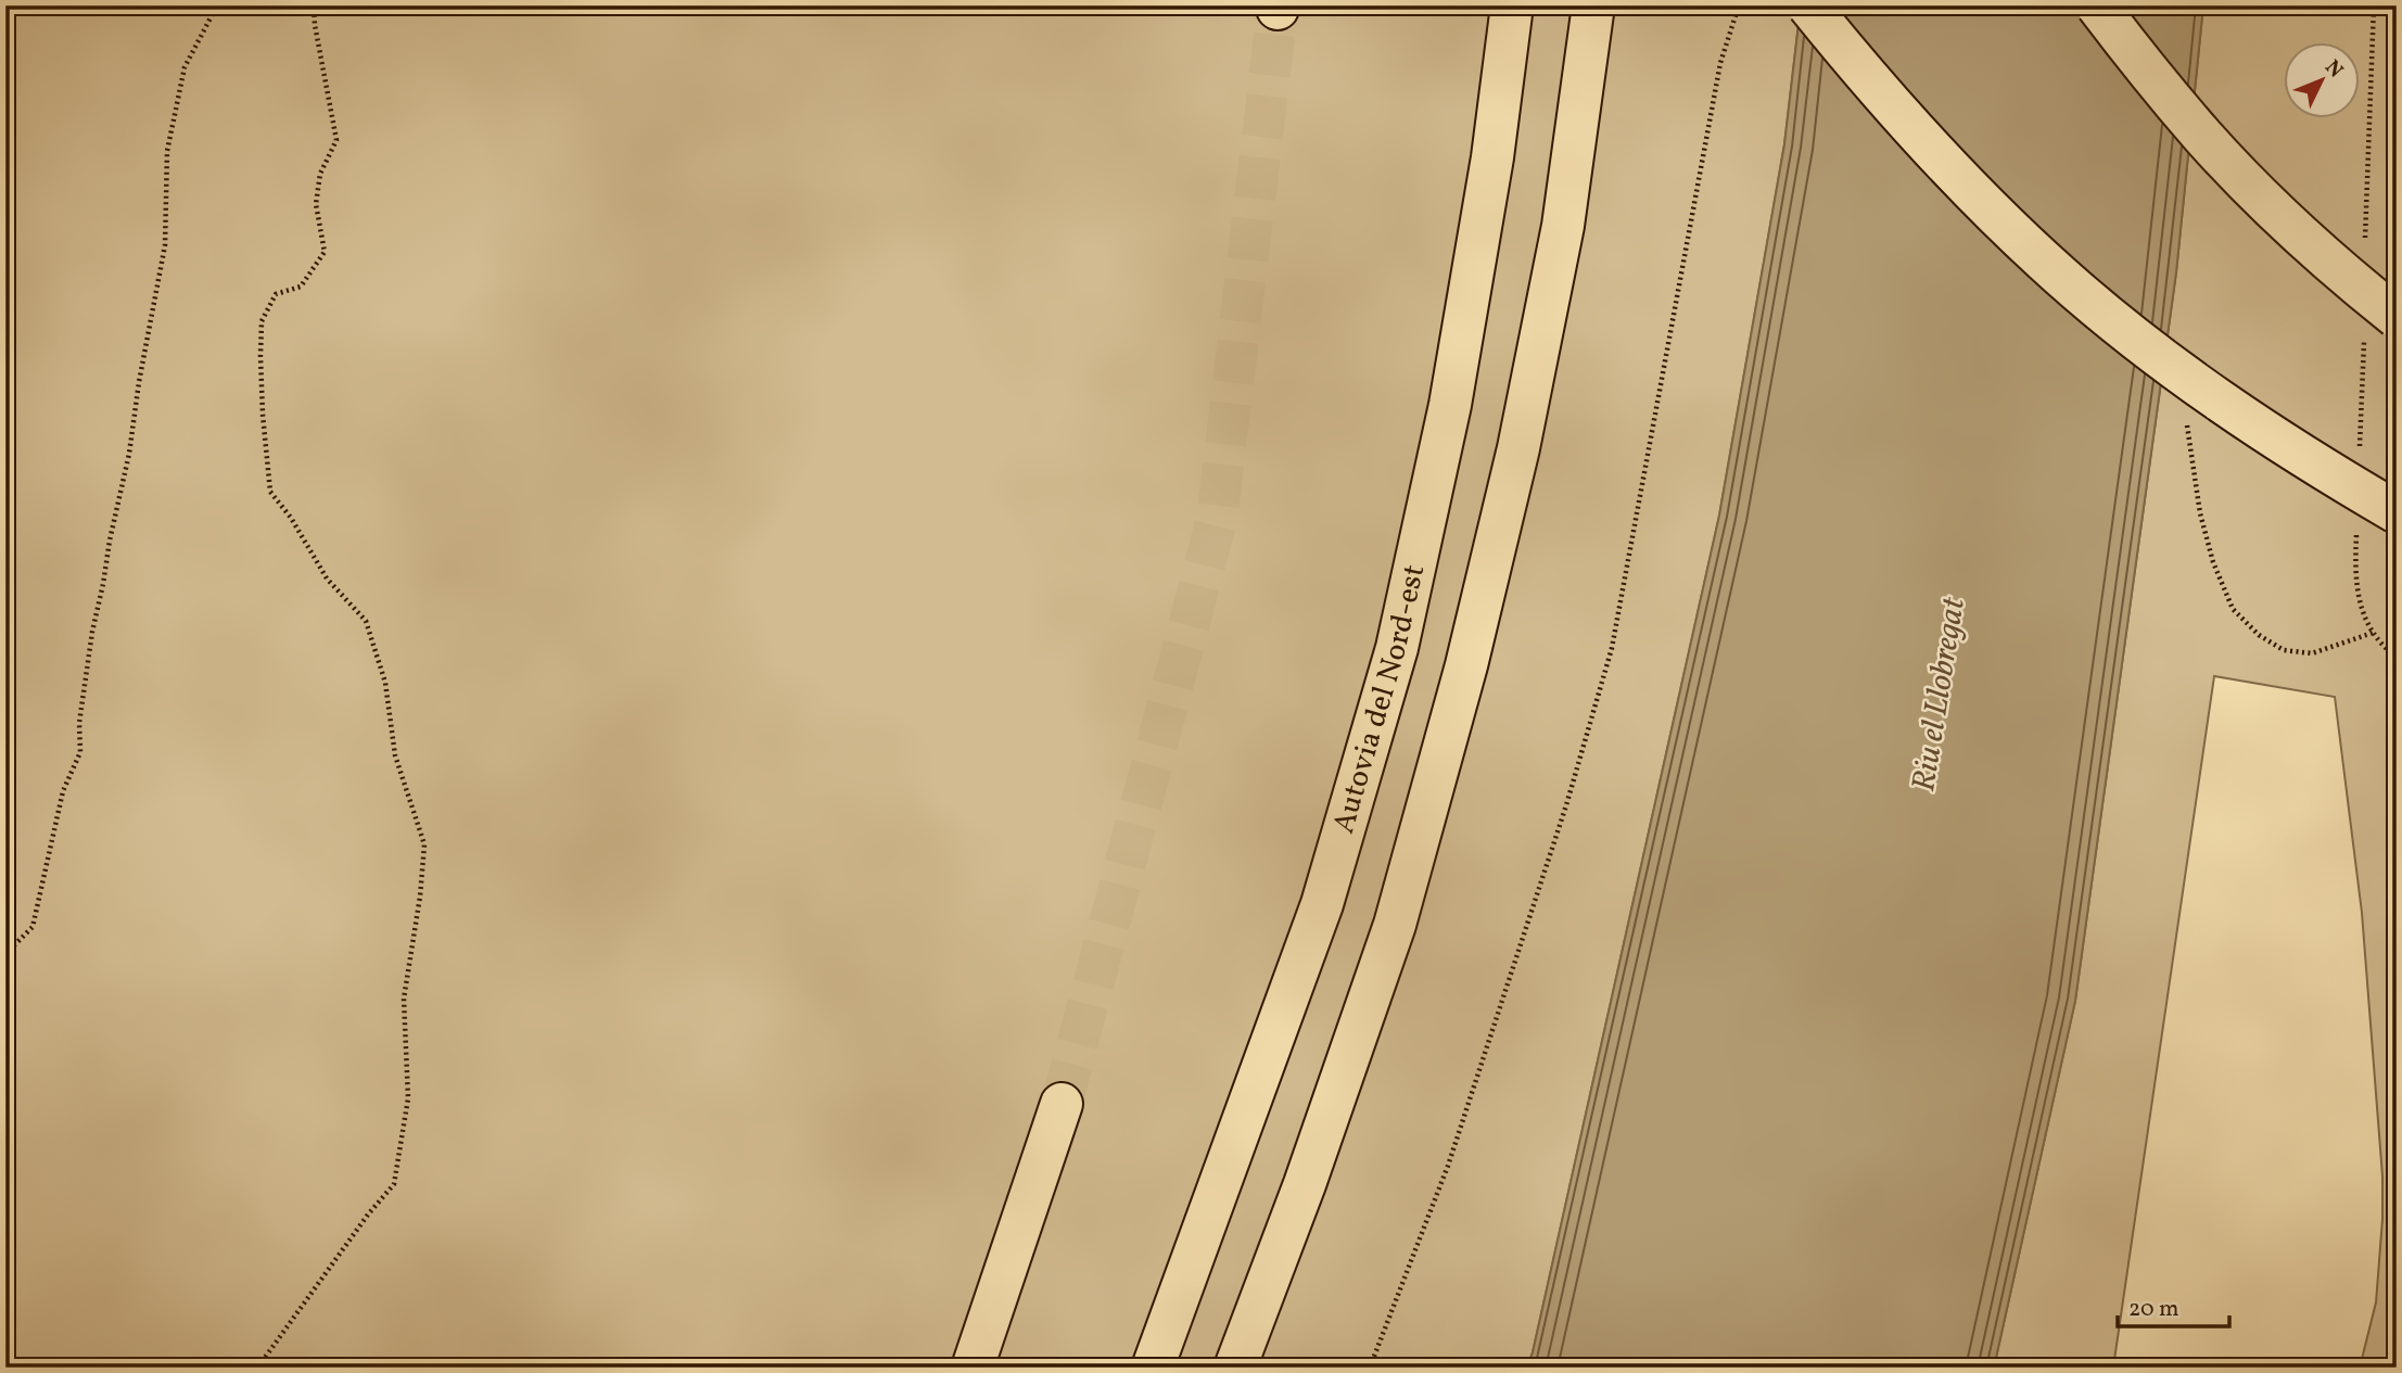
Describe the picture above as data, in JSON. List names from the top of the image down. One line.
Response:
{"streets":{"main road":["Autovia del Nord-est"]},"water":["Riu el Llobregat"],"scale_bar":"20 m","north":"top right"}
